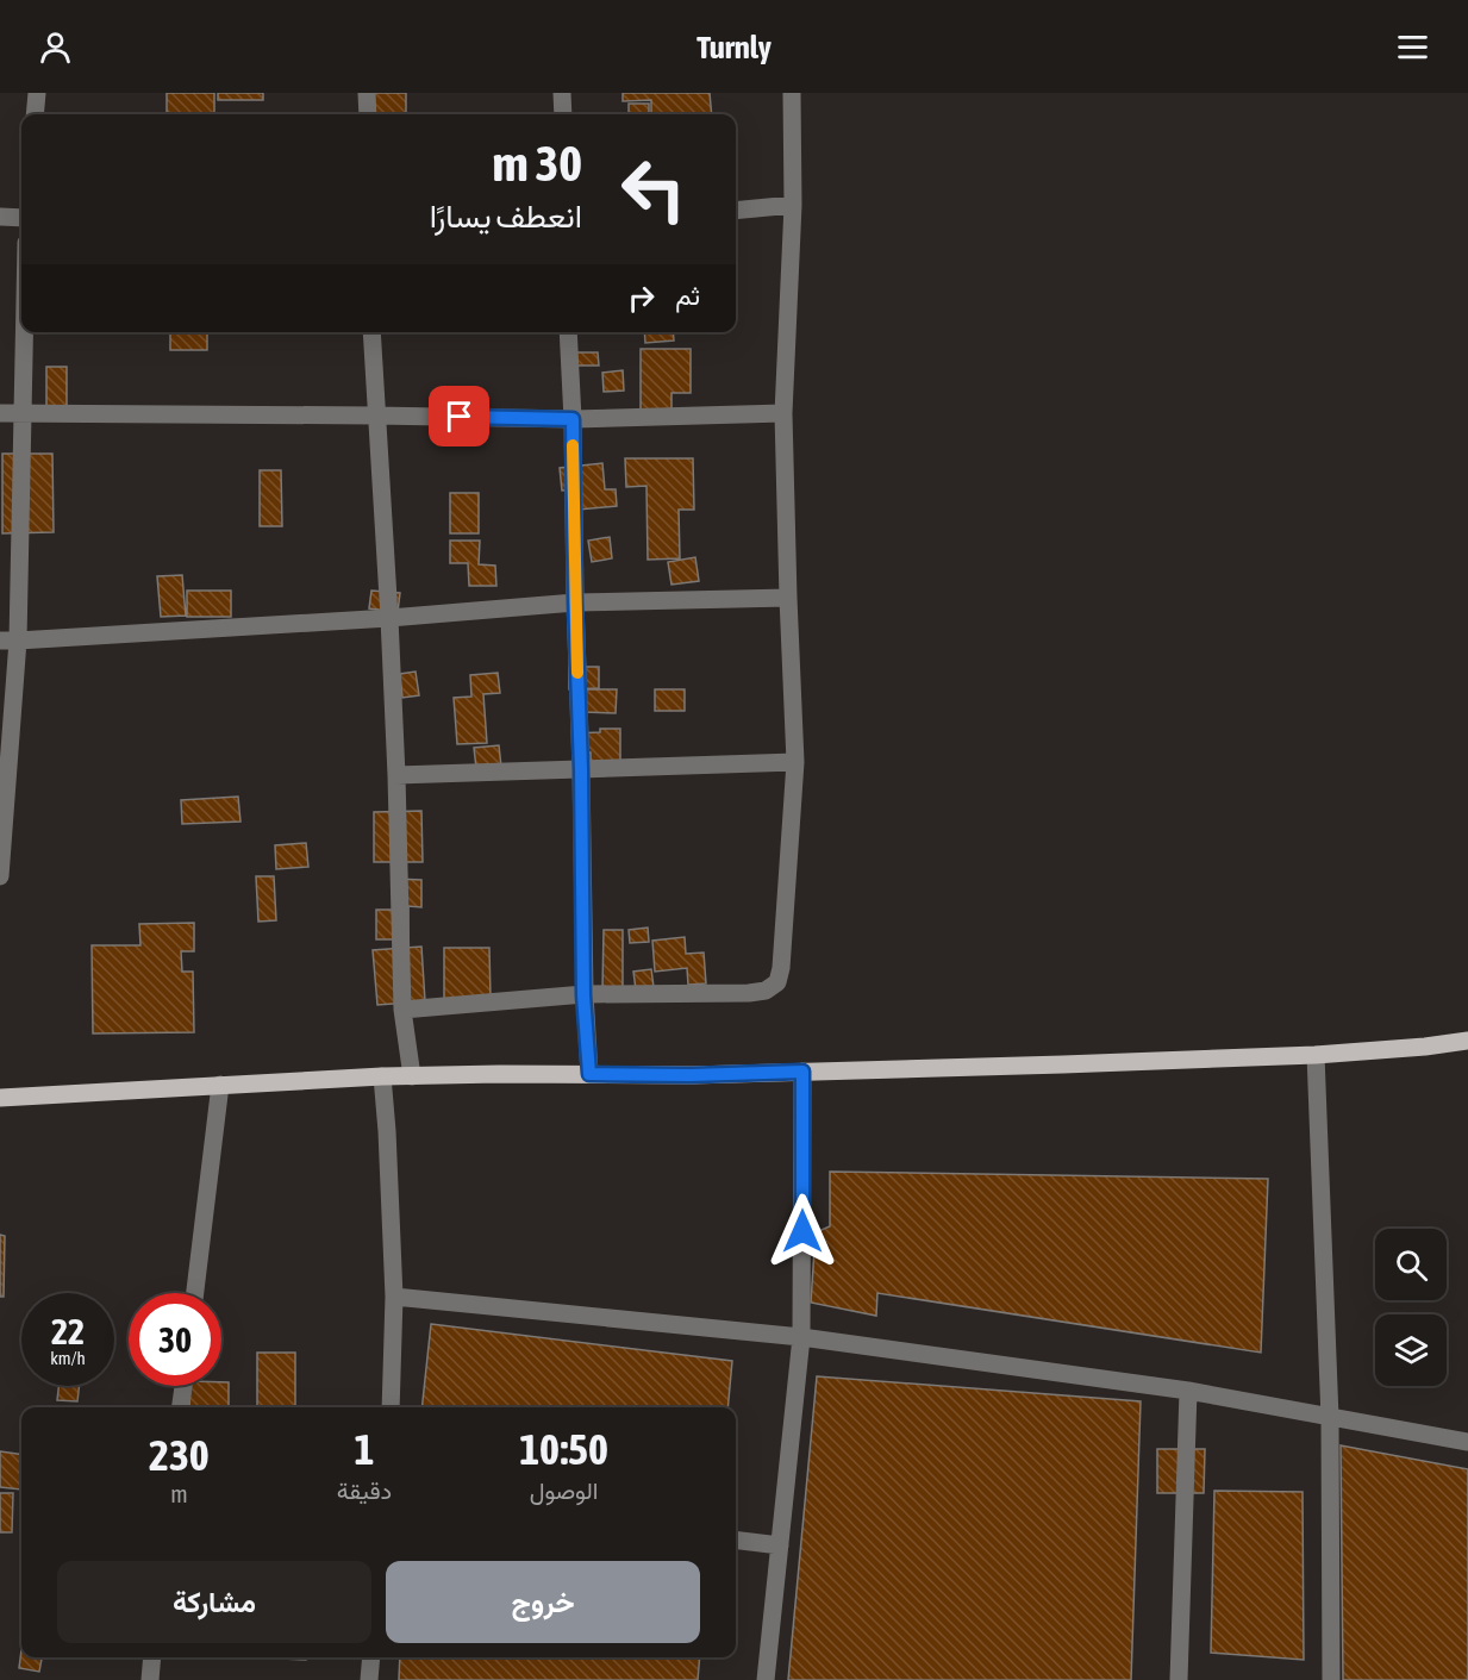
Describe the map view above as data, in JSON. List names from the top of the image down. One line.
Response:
{"page":{"header":"Turnly","turn":["30 m","انعطف يسارًا"],"then":"ثم","speed":"22 km/h","limit":"30","eta":["10:50","الوصول","1","دقيقة","230","m"],"buttons":["خروج","مشاركة"]}}
